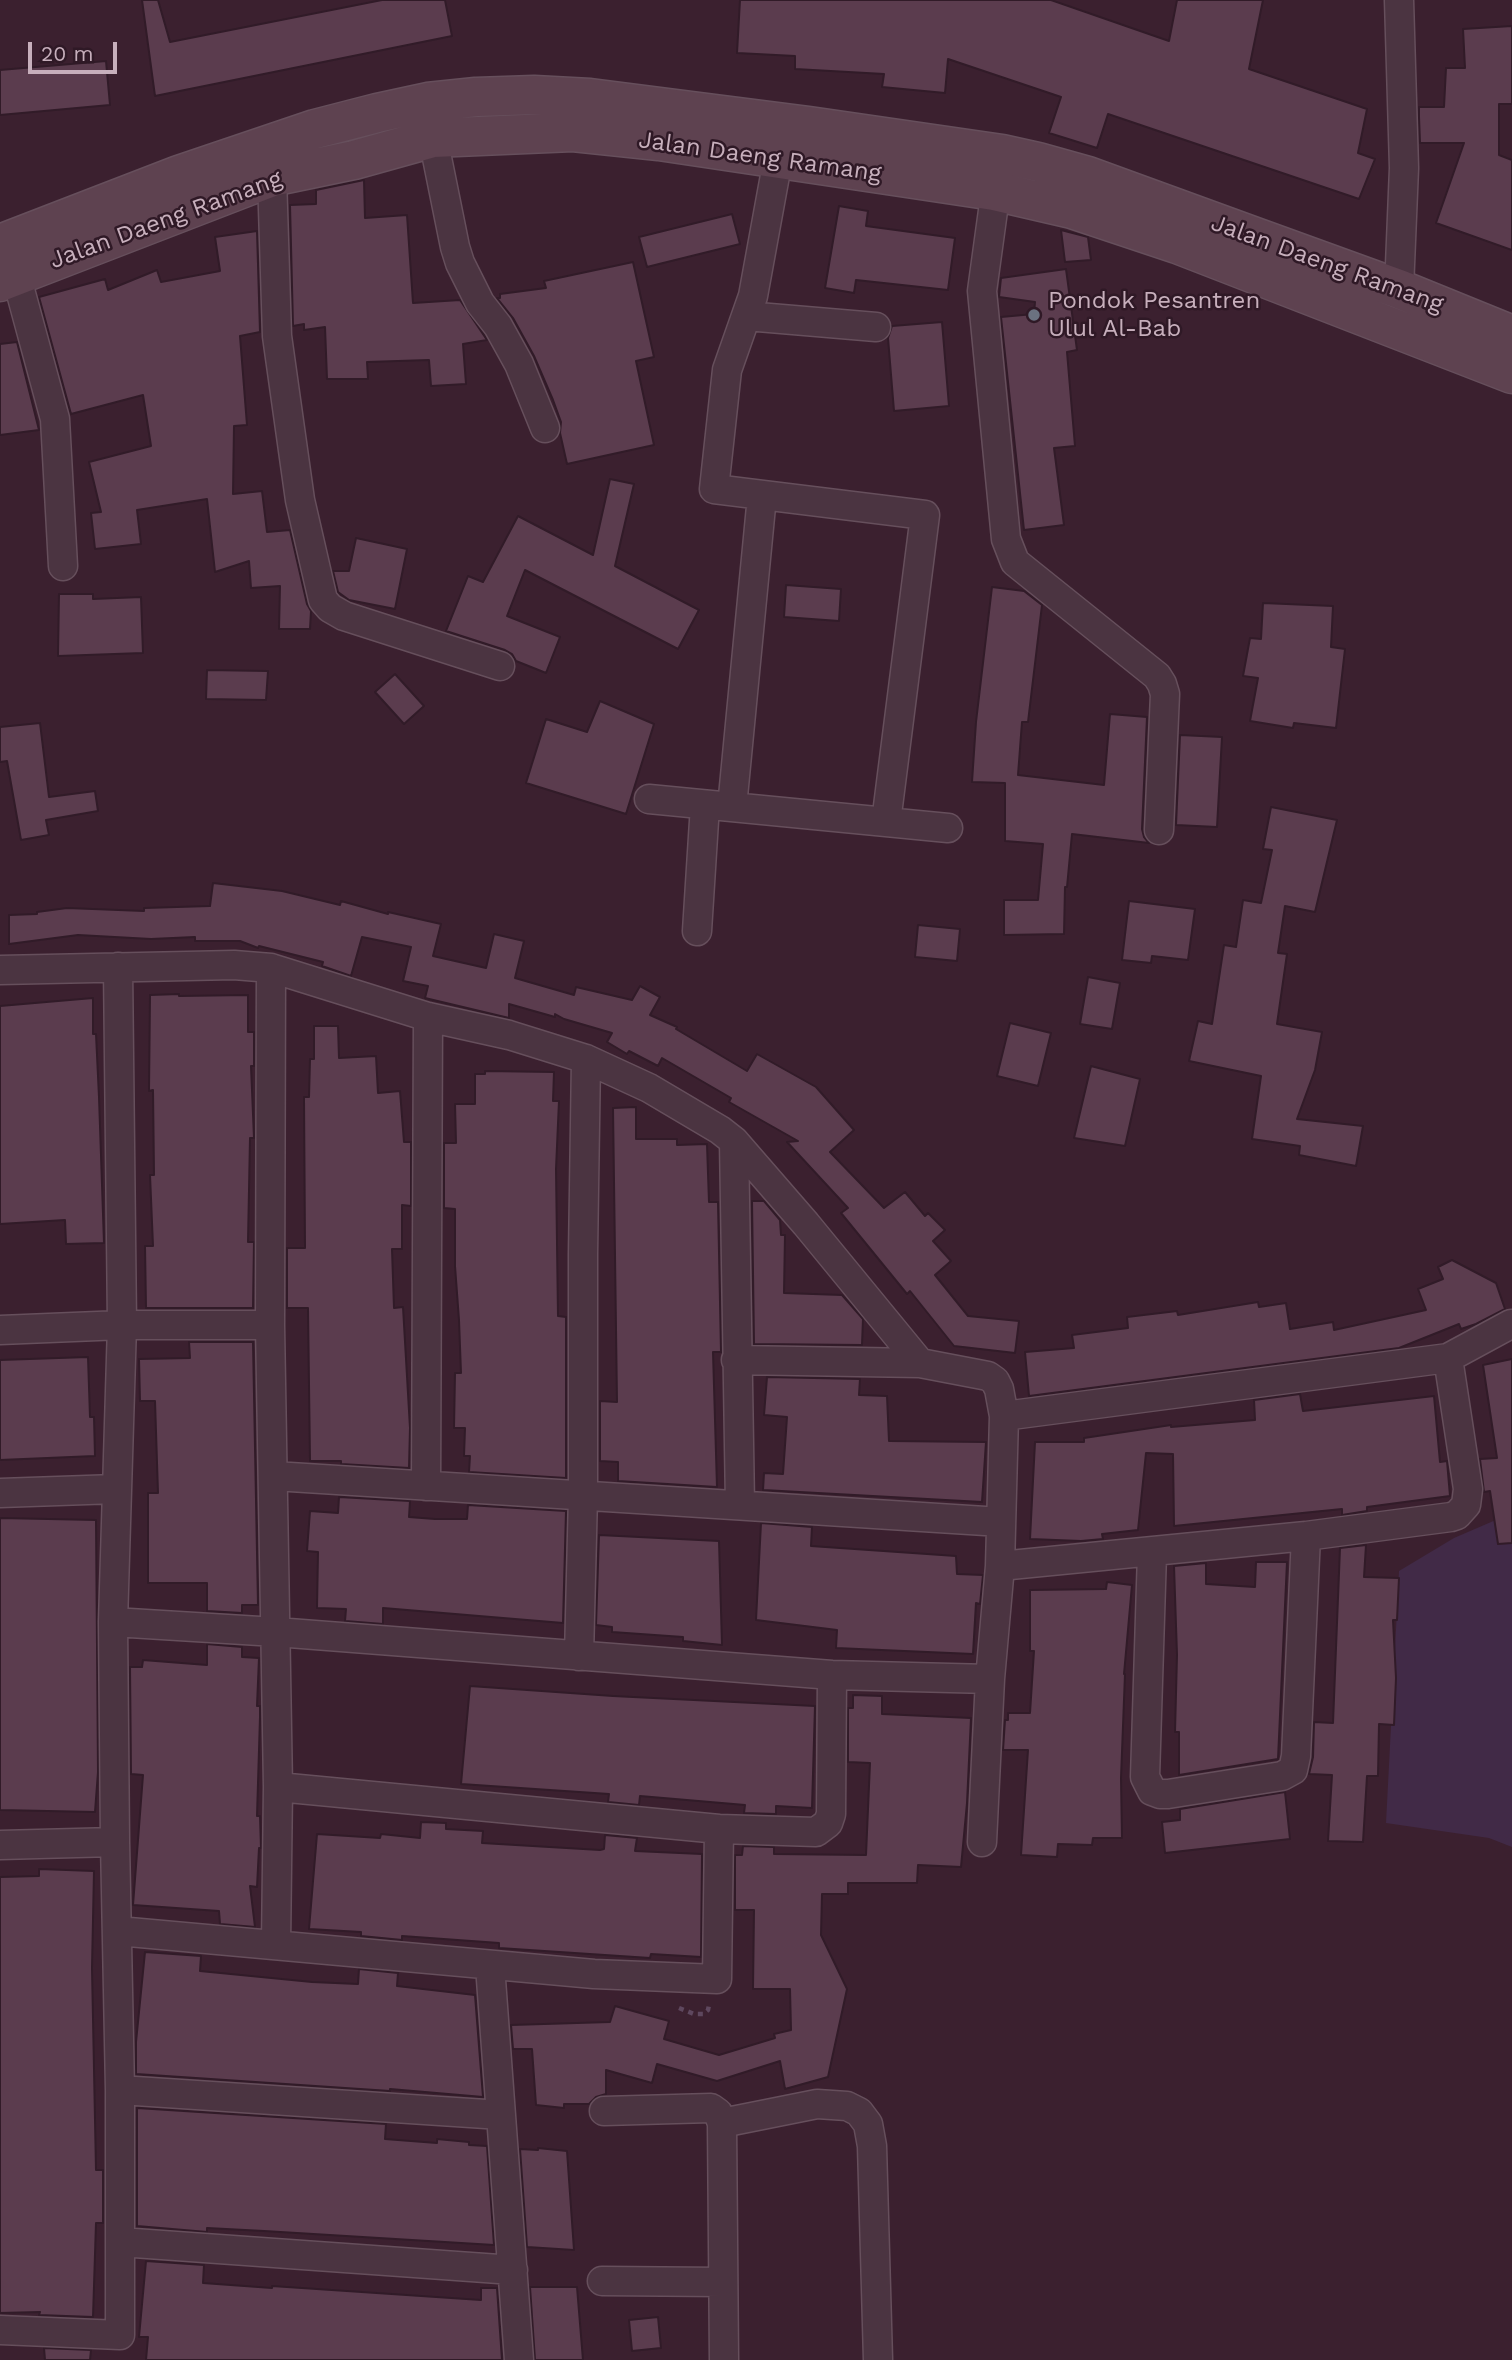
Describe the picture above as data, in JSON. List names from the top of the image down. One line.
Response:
{"streets":{"main road":["Jalan Daeng Ramang"]},"places":["Pondok Pesantren Ulul Al-Bab"],"scale_bar":"20 m"}
